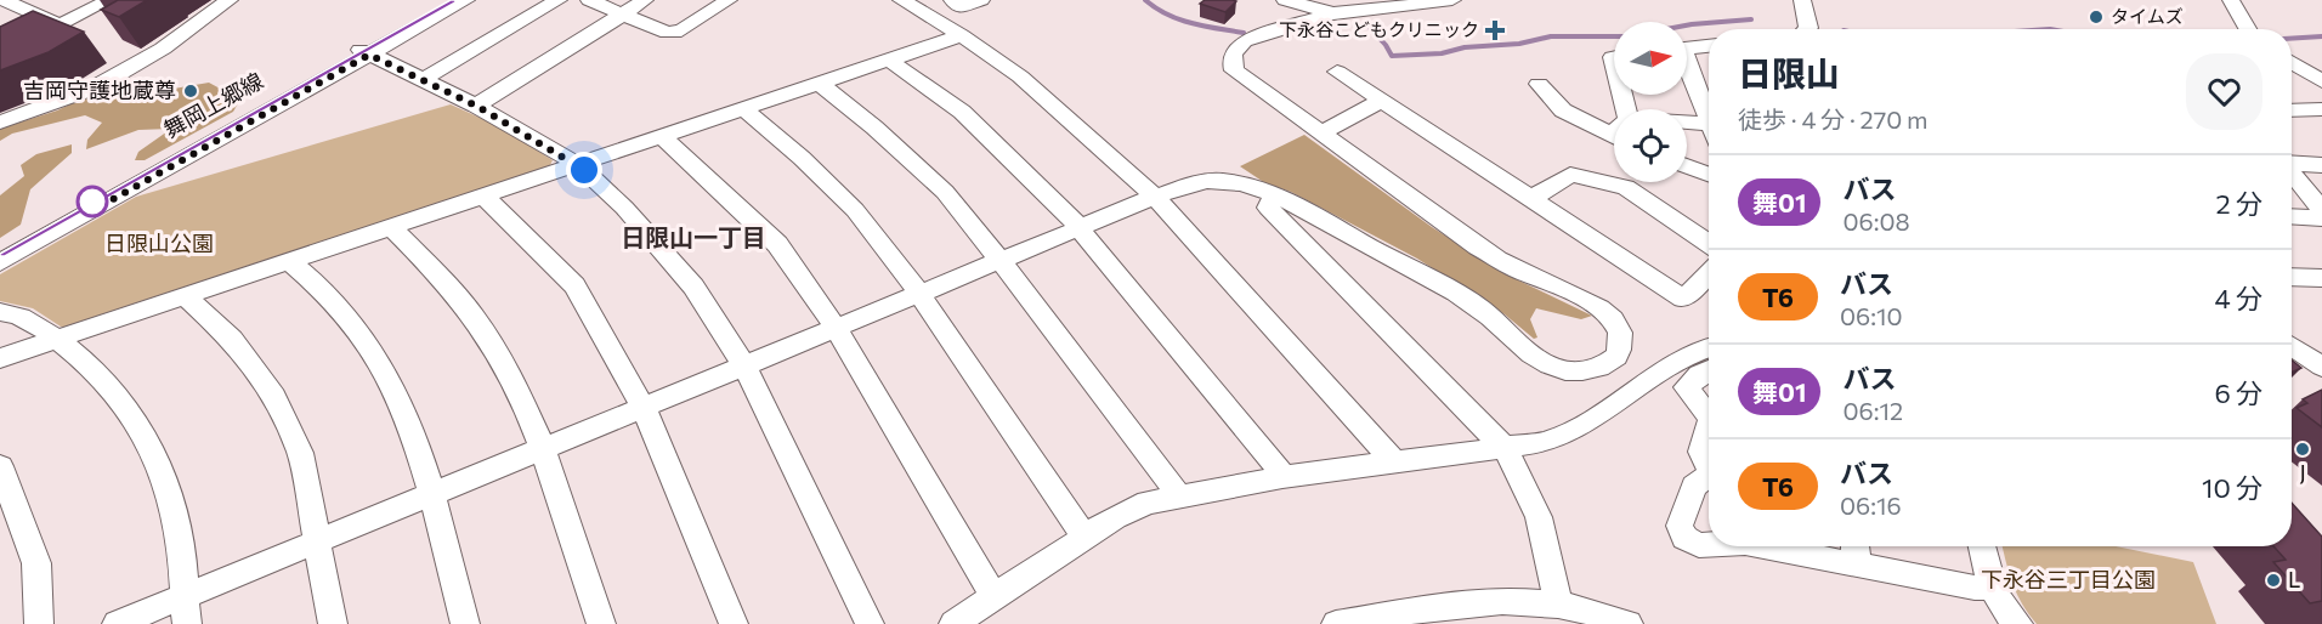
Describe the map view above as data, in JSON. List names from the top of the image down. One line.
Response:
{"streets":{"street":["舞岡上郷線"]},"districts":["日限山一丁目"],"parks":["日限山公園","下永谷三丁目公園"],"places":{"other":["タイムズ","吉岡守護地蔵尊","J","L"],"health":["下永谷こどもクリニック"]},"lines":["bus line 舞01"],"north":"right","page":{"heading":["日限山","徒歩 · 4 分 · 270 m"],"list":[{"mark":"舞01","name":"バス","note":"06:08","value":"2 分"},{"mark":"T6","name":"バス","note":"06:10","value":"4 分"},{"mark":"舞01","name":"バス","note":"06:12","value":"6 分"},{"mark":"T6","name":"バス","note":"06:16","value":"10 分"}]}}
